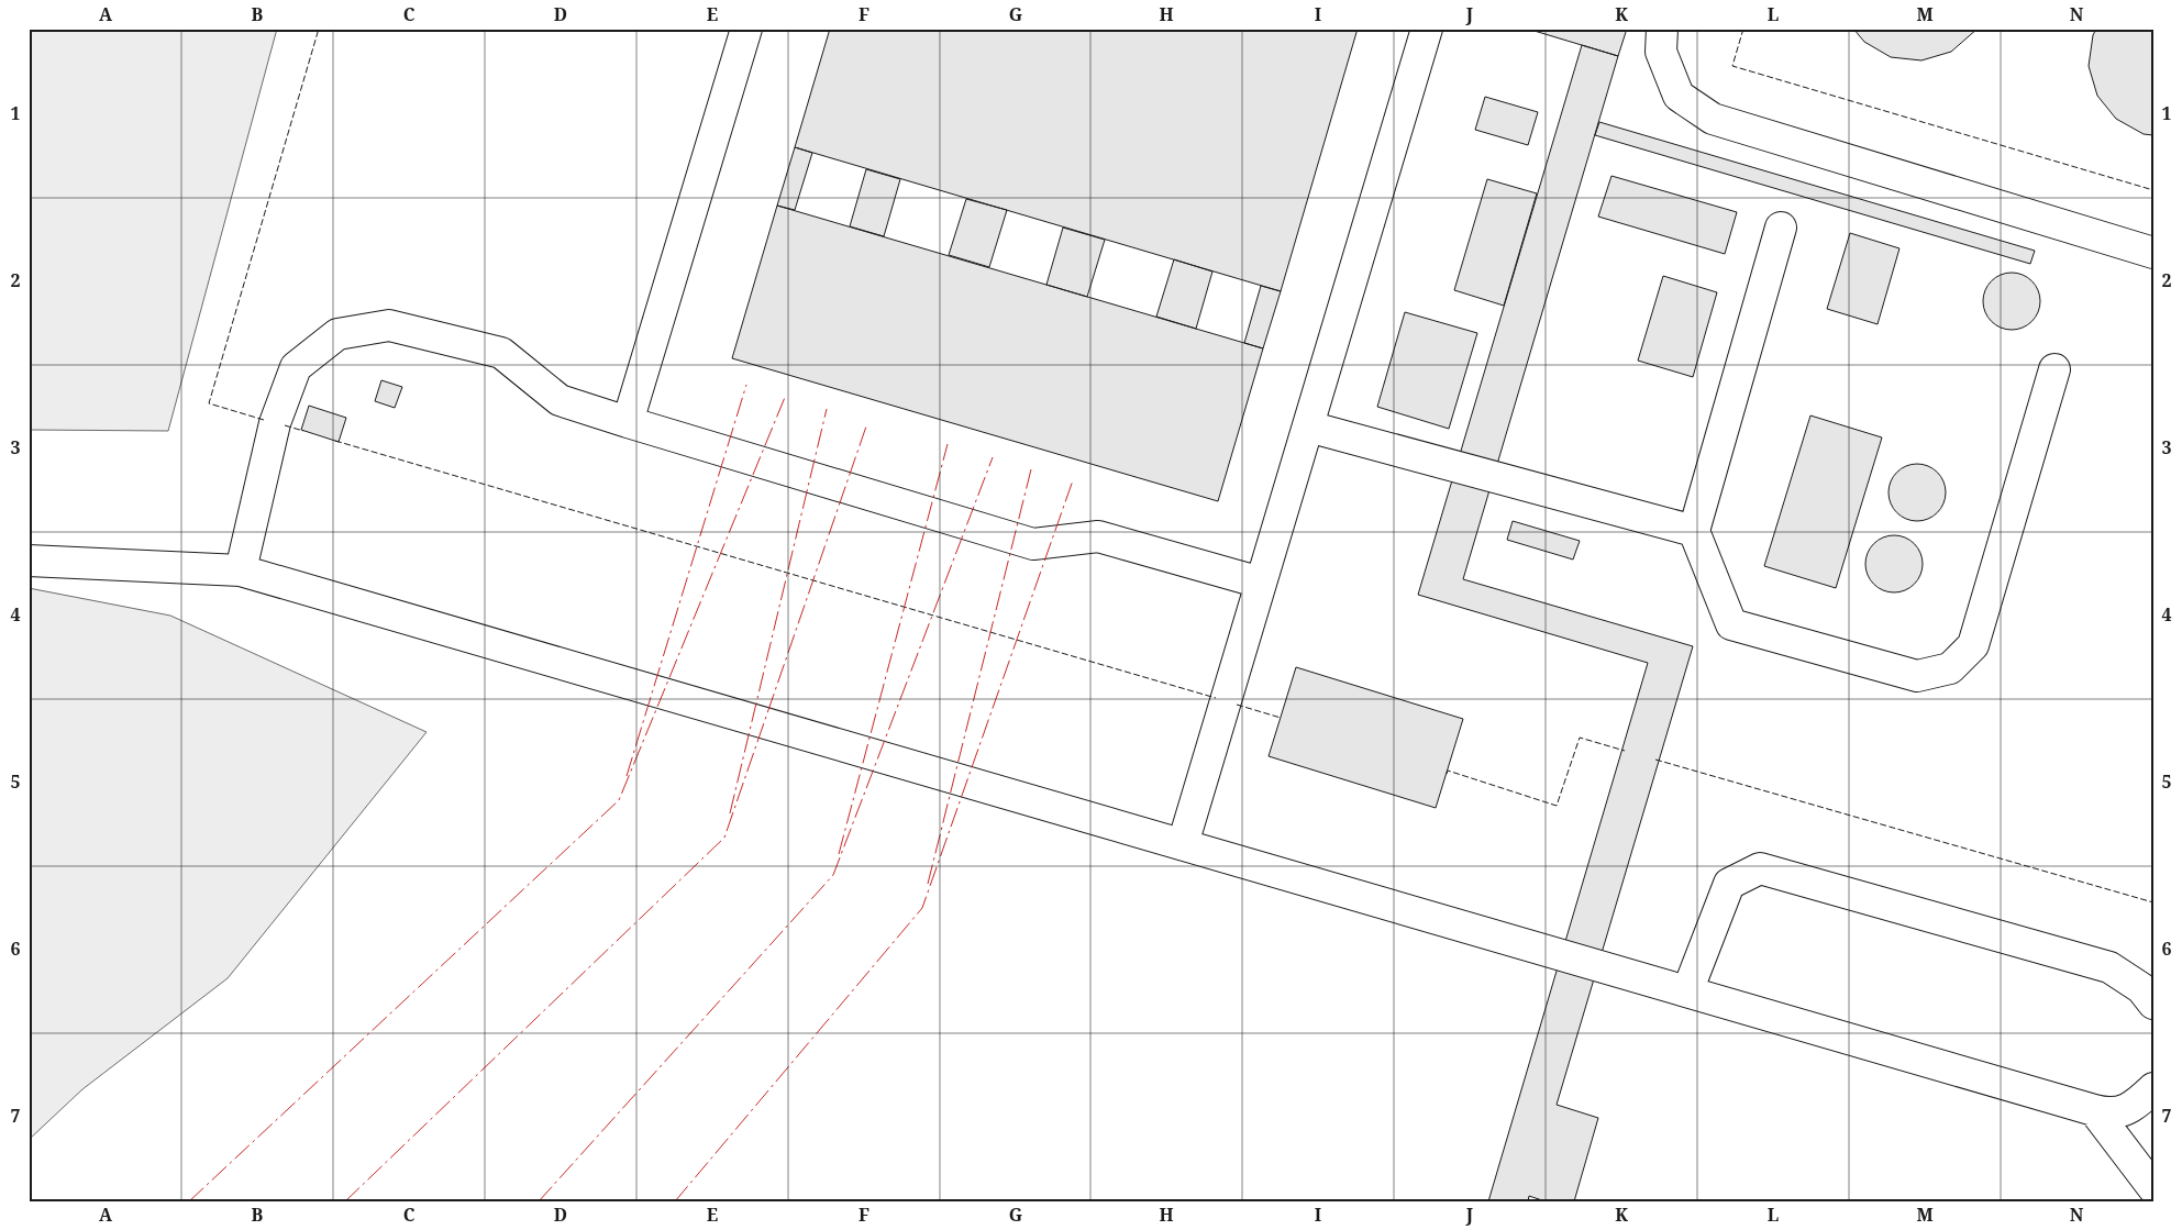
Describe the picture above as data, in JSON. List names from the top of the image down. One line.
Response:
{"grid":{"columns":["A","B","C","D","E","F","G","H","I","J","K","L","M","N"],"rows":["1","2","3","4","5","6","7"]}}
